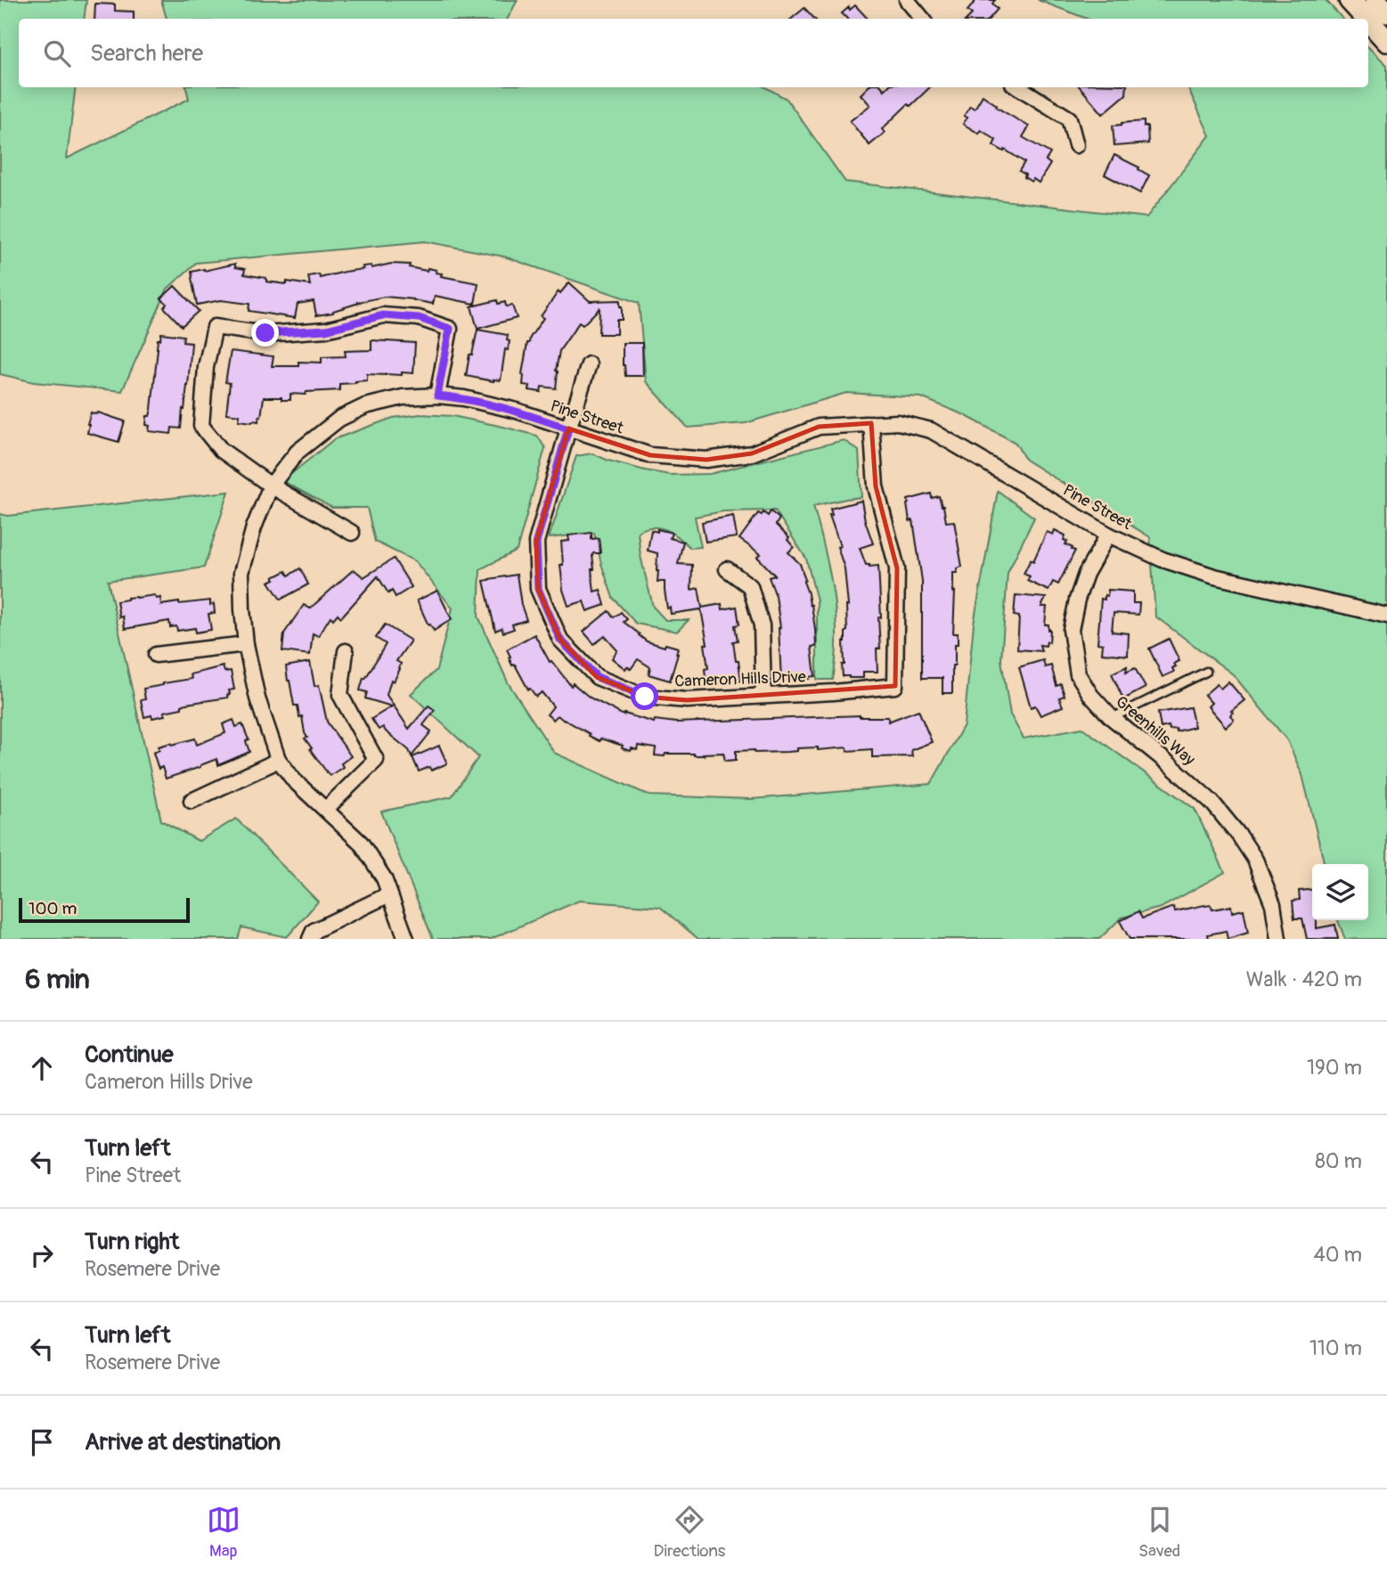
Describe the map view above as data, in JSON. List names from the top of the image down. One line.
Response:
{"streets":{"street":["Pine Street","Cameron Hills Drive","Greenhills Way"]},"crossings":[["Pine Street","Cameron Hills Drive"],["Pine Street","Greenhills Way"]],"scale_bar":"100 m","page":{"search":"Search here","scale":"100 m","heading":["6 min","Walk · 420 m"],"list":[["Continue","Cameron Hills Drive","190 m"],["Turn left","Pine Street","80 m"],["Turn right","Rosemere Drive","40 m"],["Turn left","Rosemere Drive","110 m"],"Arrive at destination"],"nav":["Map","Directions","Saved"]}}
